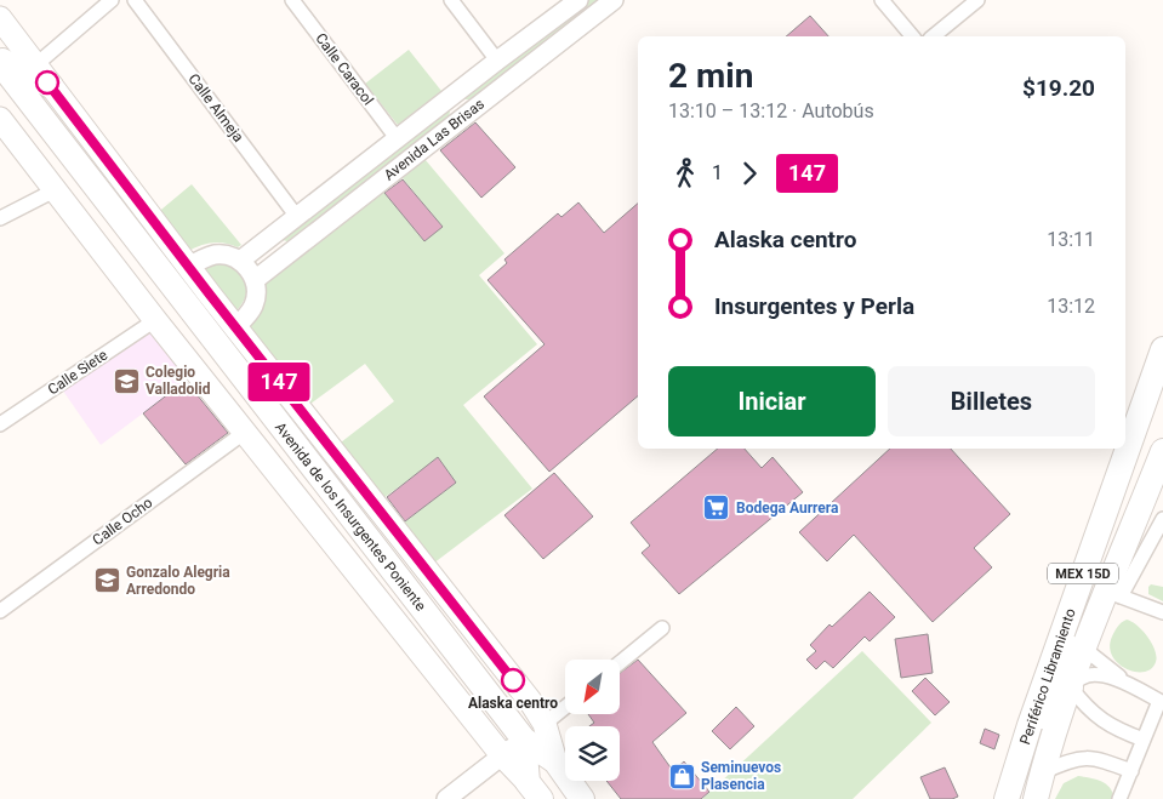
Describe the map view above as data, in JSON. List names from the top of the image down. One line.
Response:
{"streets":{"highway":["Avenida de los Insurgentes Poniente","MEX 15D","Periférico Libramiento"],"street":["Calle Caracol","Calle Almeja","Avenida Las Brisas","Calle Siete","Calle Ocho"]},"crossings":[["Calle Caracol","Avenida Las Brisas"],["Calle Almeja","Avenida Las Brisas"],["Calle Siete","Avenida de los Insurgentes Poniente"],["Avenida de los Insurgentes Poniente","Calle Ocho"]],"places":{"school or university":["Colegio Valladolid","Gonzalo Alegria Arredondo"],"supermarket":["Bodega Aurrera"],"other":["Alaska centro"],"shop":["Seminuevos Plasencia"]},"lines":["bus line 147"],"north":"bottom left","page":{"on_map":"147","heading":["2 min","13:10 – 13:12 · Autobús","$19.20"],"legs":["1","147"],"list":[{"name":"Alaska centro","value":"13:11"},{"name":"Insurgentes y Perla","value":"13:12"}],"buttons":["Iniciar","Billetes"]}}
